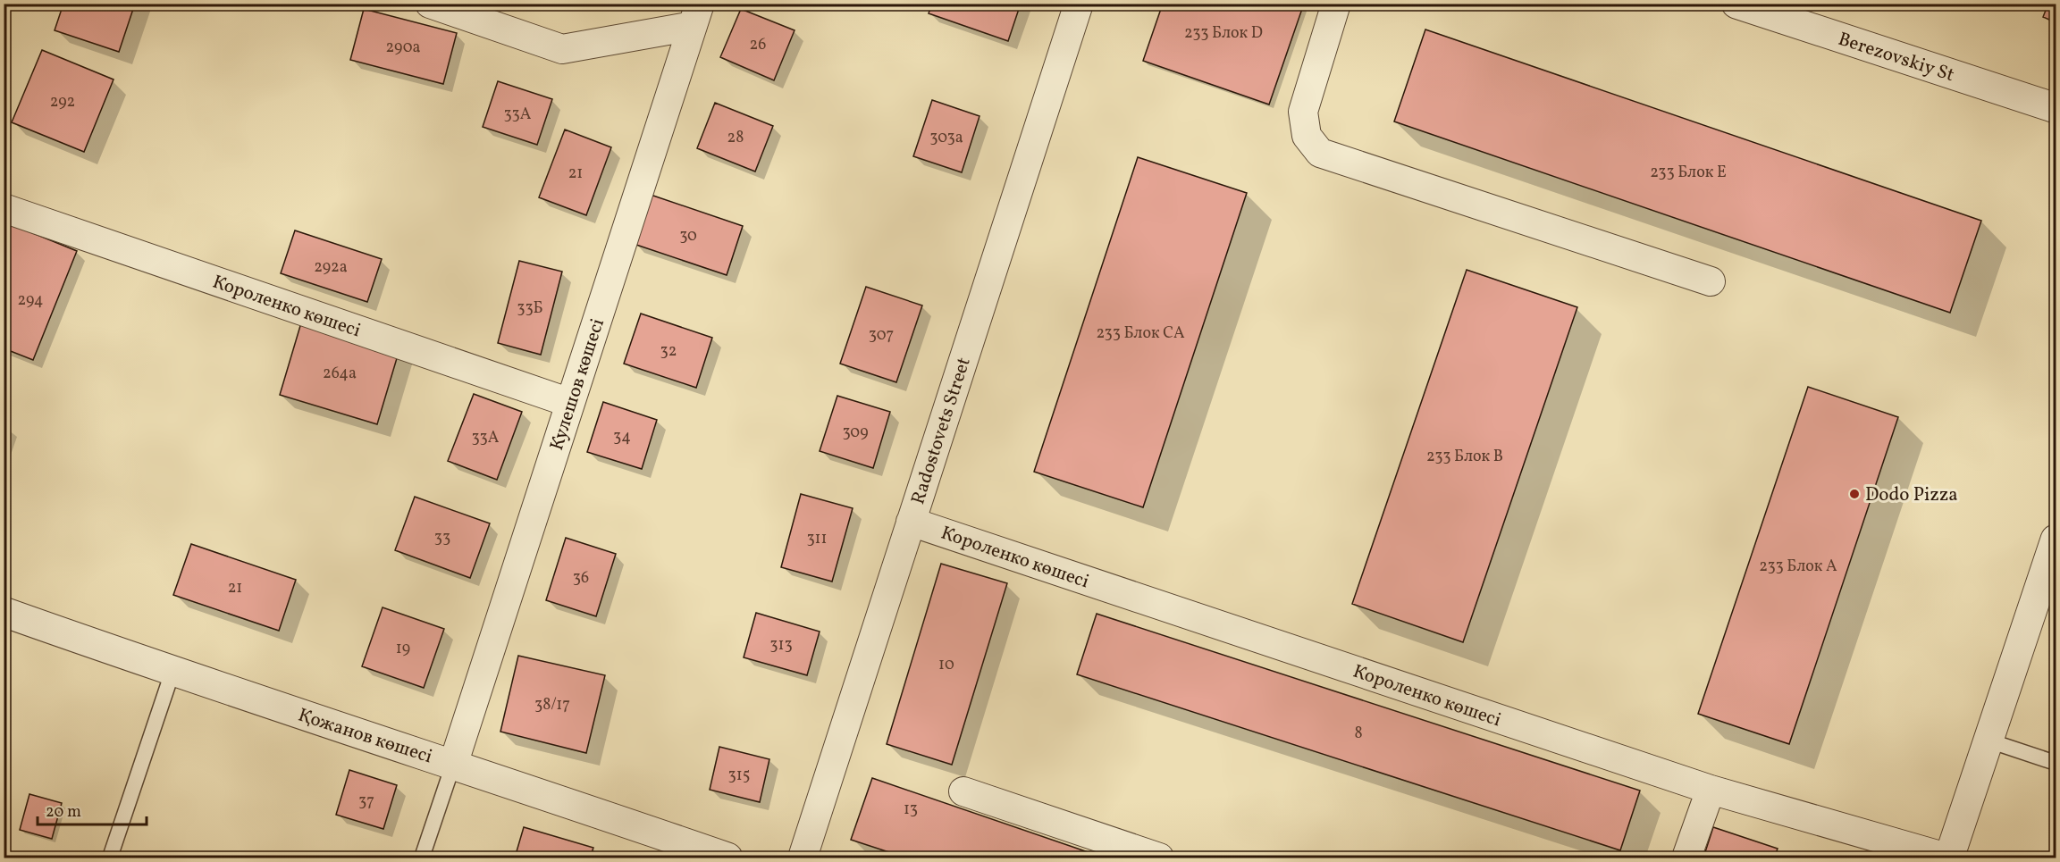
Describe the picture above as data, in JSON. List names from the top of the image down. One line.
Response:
{"streets":{"street":["Berezovskiy St","Короленко көшесі","Кулешов көшесі","Radostovets Street","Қожанов көшесі"]},"crossings":[["Короленко көшесі","Кулешов көшесі"],["Короленко көшесі","Radostovets Street"],["Кулешов көшесі","Қожанов көшесі"]],"places":["Dodo Pizza"],"house_numbers":["233 Блок D","26","290а","292","33А","28","303а","233 Блок E","21","30","292а","294","33Б","233 Блок CА","307","32","264а","309","34","33А","233 Блок B","33","311","233 Блок A","36","21","313","19","10","38/17","8","315","37","13"],"scale_bar":"20 m"}
